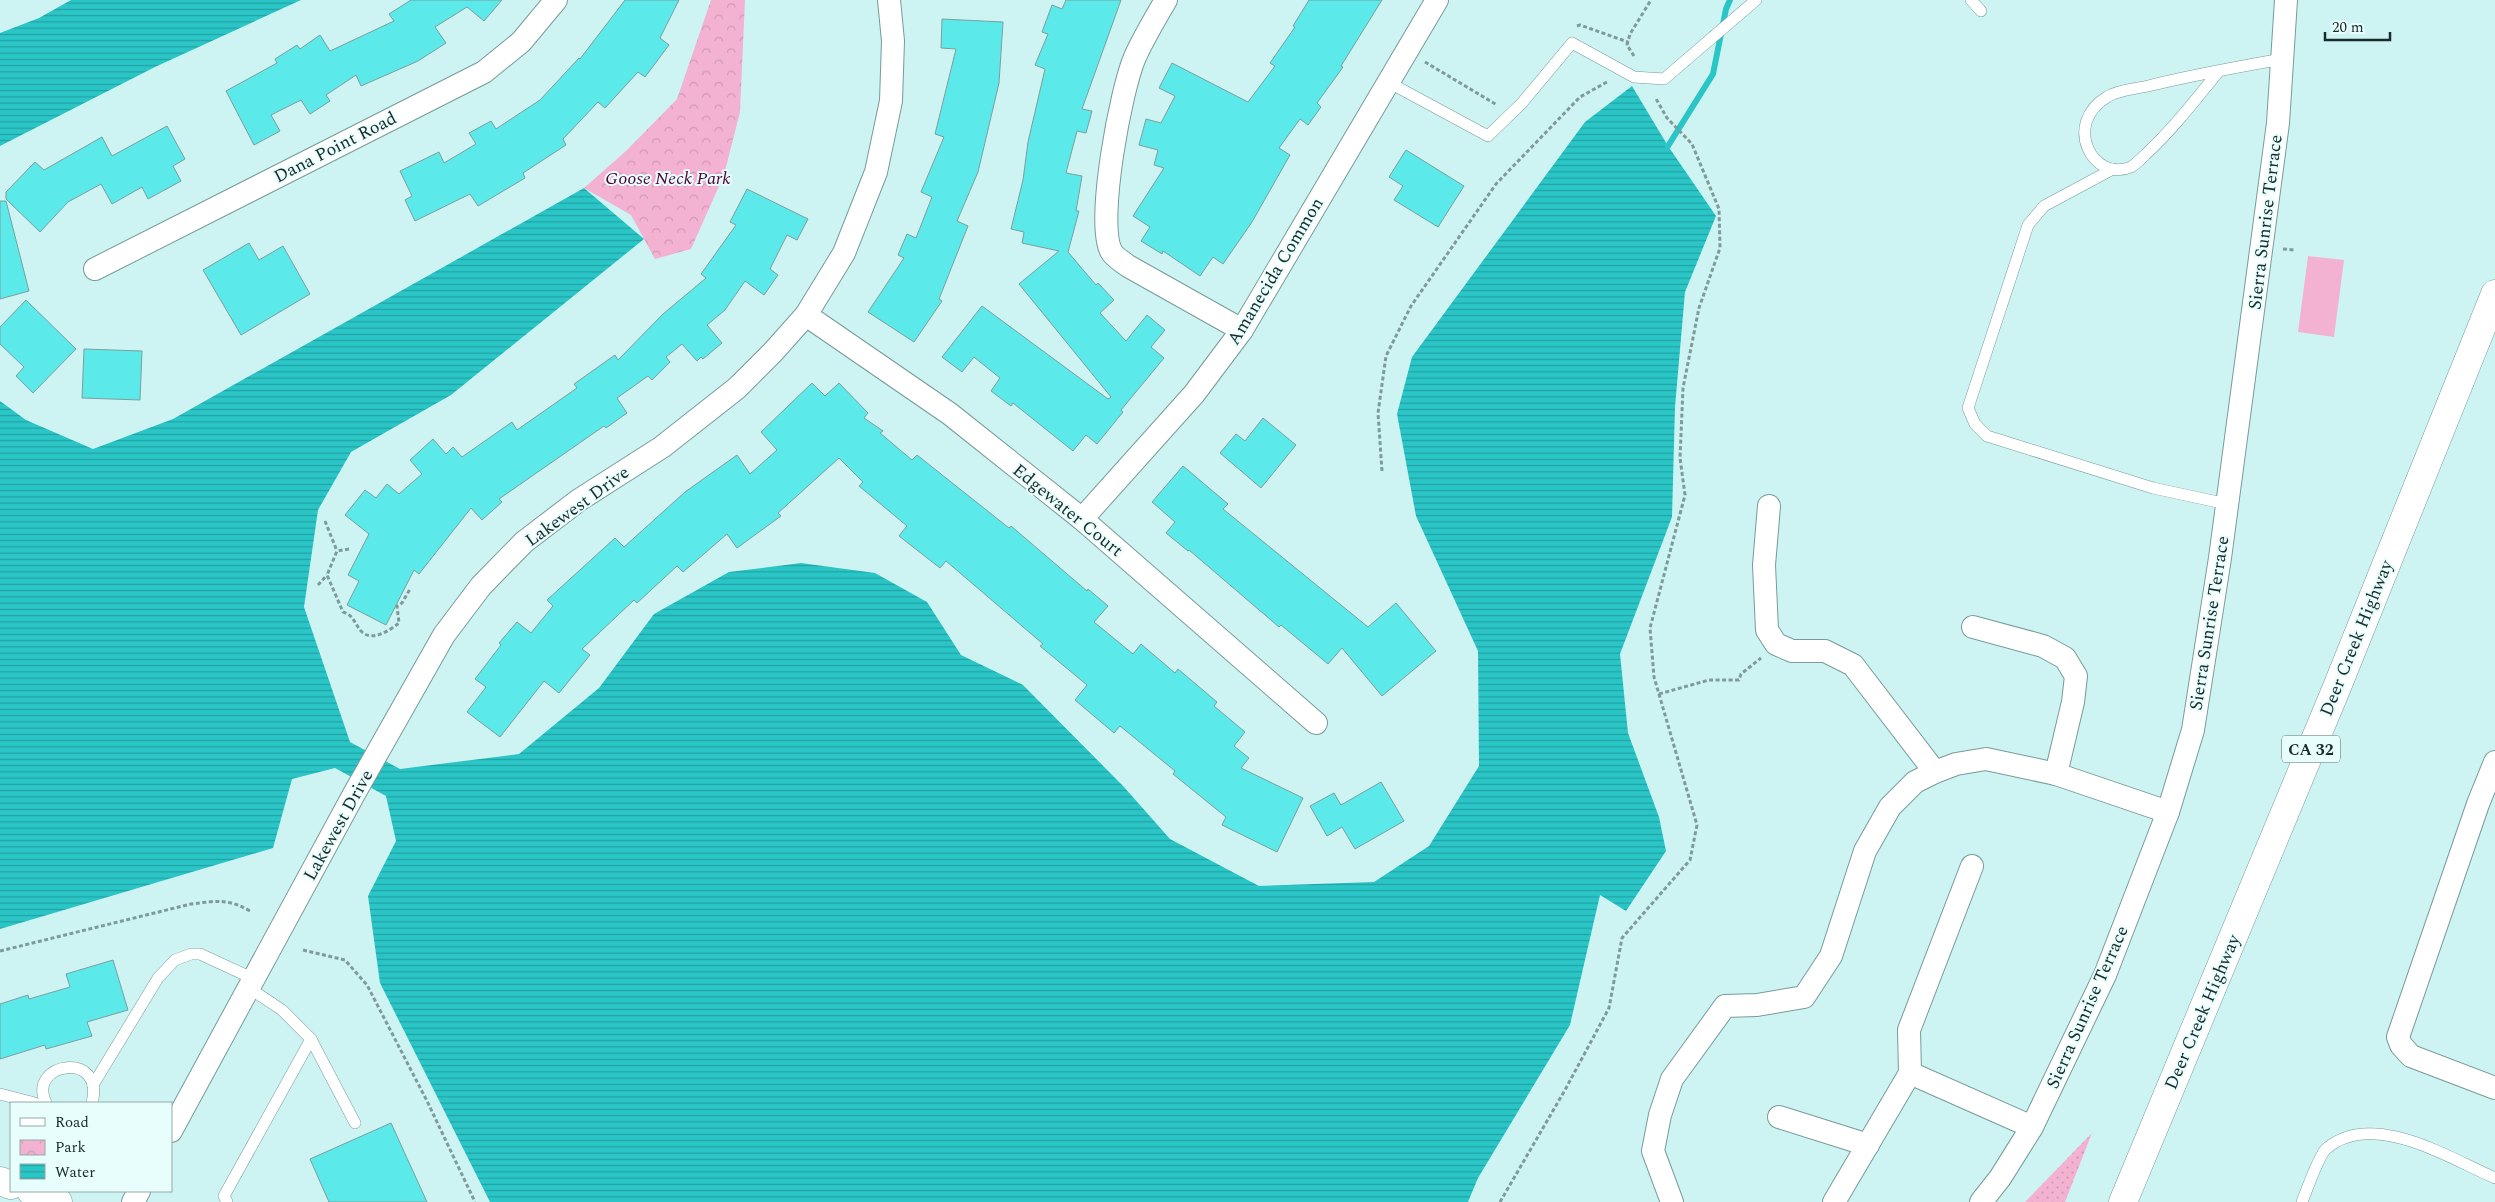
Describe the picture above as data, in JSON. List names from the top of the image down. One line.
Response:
{"streets":{"main road":["Deer Creek Highway","CA 32"],"street":["Dana Point Road","Sierra Sunrise Terrace","Amanecida Common","Lakewest Drive","Edgewater Court"]},"crossings":[["Amanecida Common","Edgewater Court"],["Lakewest Drive","Edgewater Court"]],"parks":["Goose Neck Park"],"legend":["Road","Park","Water"],"scale_bar":"20 m"}
